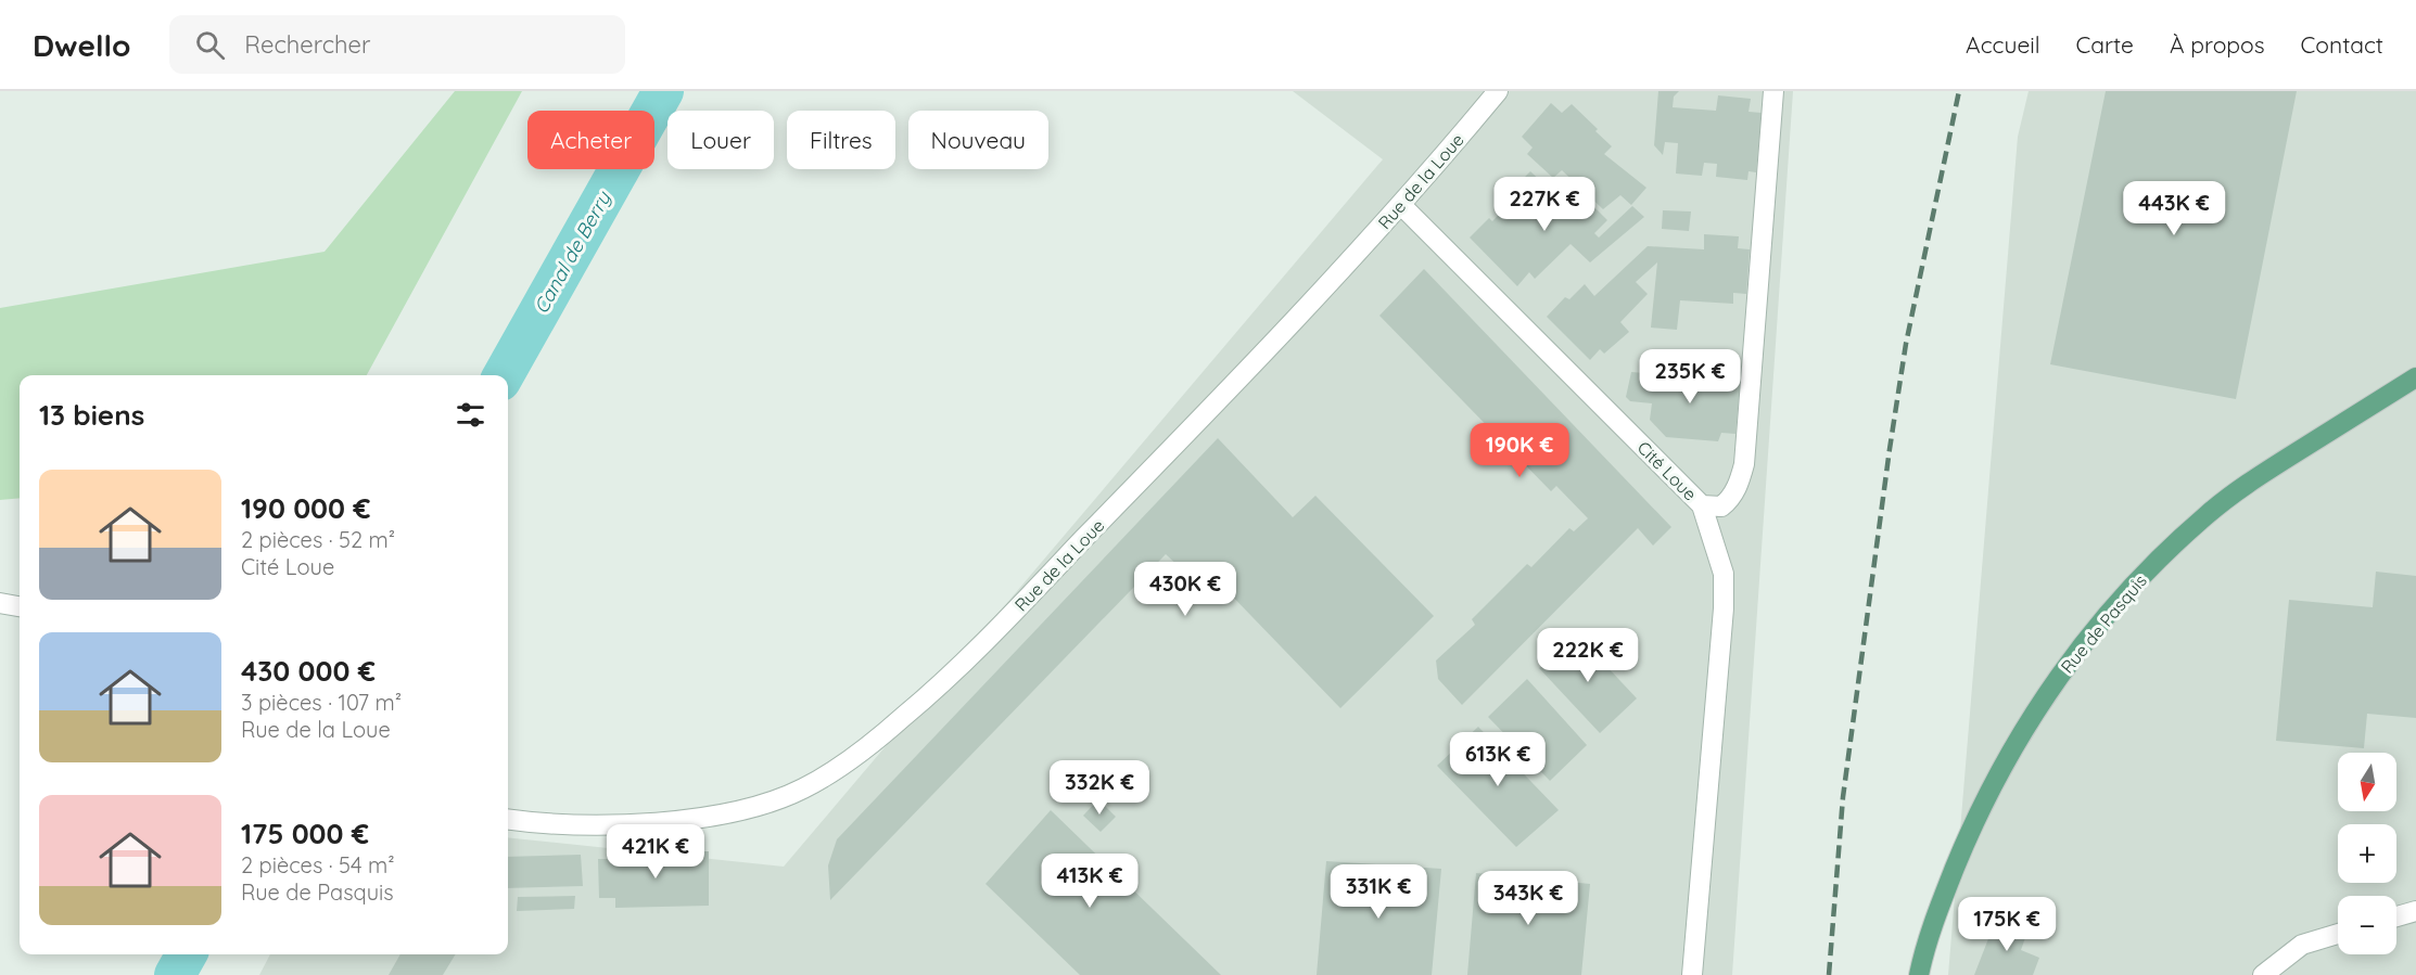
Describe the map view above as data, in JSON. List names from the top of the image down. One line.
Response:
{"streets":{"main road":["Rue de Pasquis"],"street":["Rue de la Loue","Cité Loue"]},"crossings":[["Rue de la Loue","Cité Loue"]],"water":["Canal de Berry"],"north":"bottom","page":{"header":"Dwello","search":"Rechercher","nav":["Accueil","Carte","À propos","Contact"],"chip":["Acheter","Louer","Filtres","Nouveau"],"price":["227K €","443K €","235K €","190K €","430K €","222K €","613K €","332K €","421K €","413K €","331K €","343K €","175K €"],"heading":"13 biens","list":[{"name":"190 000 €","note":"2 pièces · 52 m² · Cité Loue"},{"name":"430 000 €","note":"3 pièces · 107 m² · Rue de la Loue"},{"name":"175 000 €","note":"2 pièces · 54 m² · Rue de Pasquis"}],"map_buttons":["+","−"]}}
